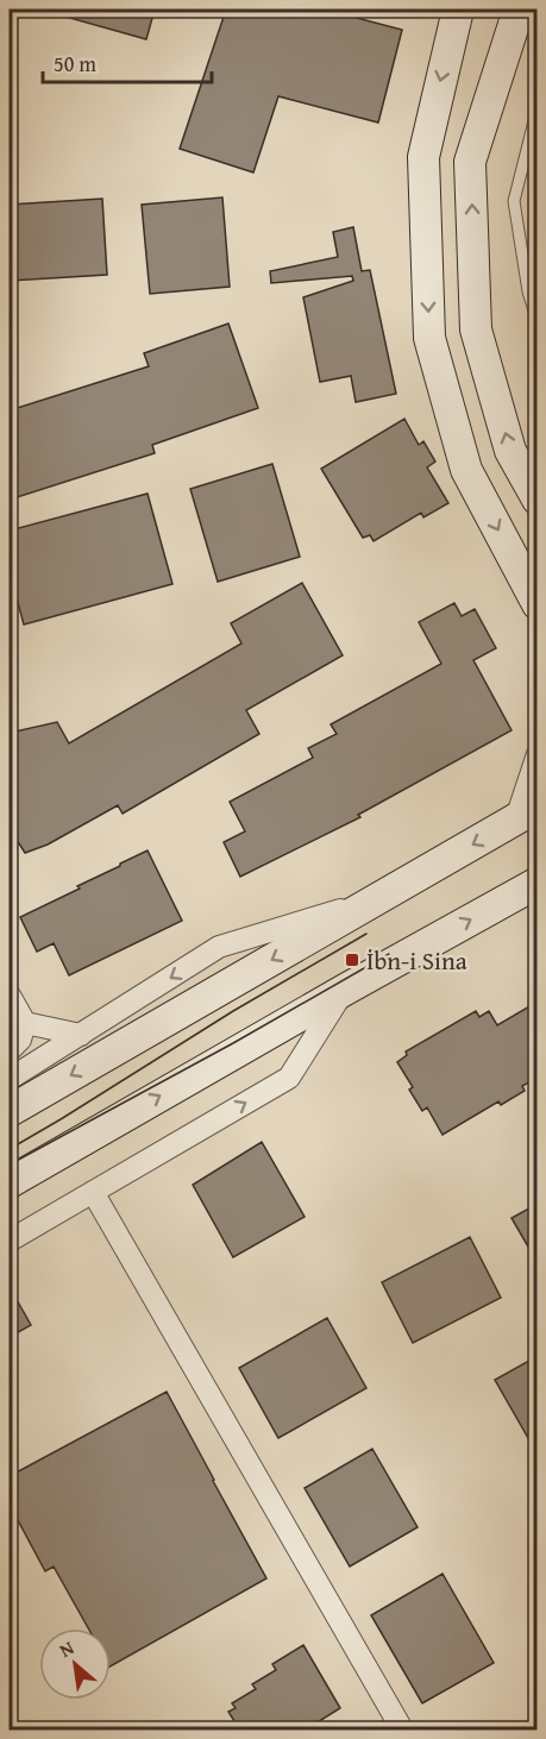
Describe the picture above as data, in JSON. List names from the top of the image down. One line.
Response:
{"places":{"transit":["İbn-i Sina"]},"scale_bar":"50 m","north":"top left"}
